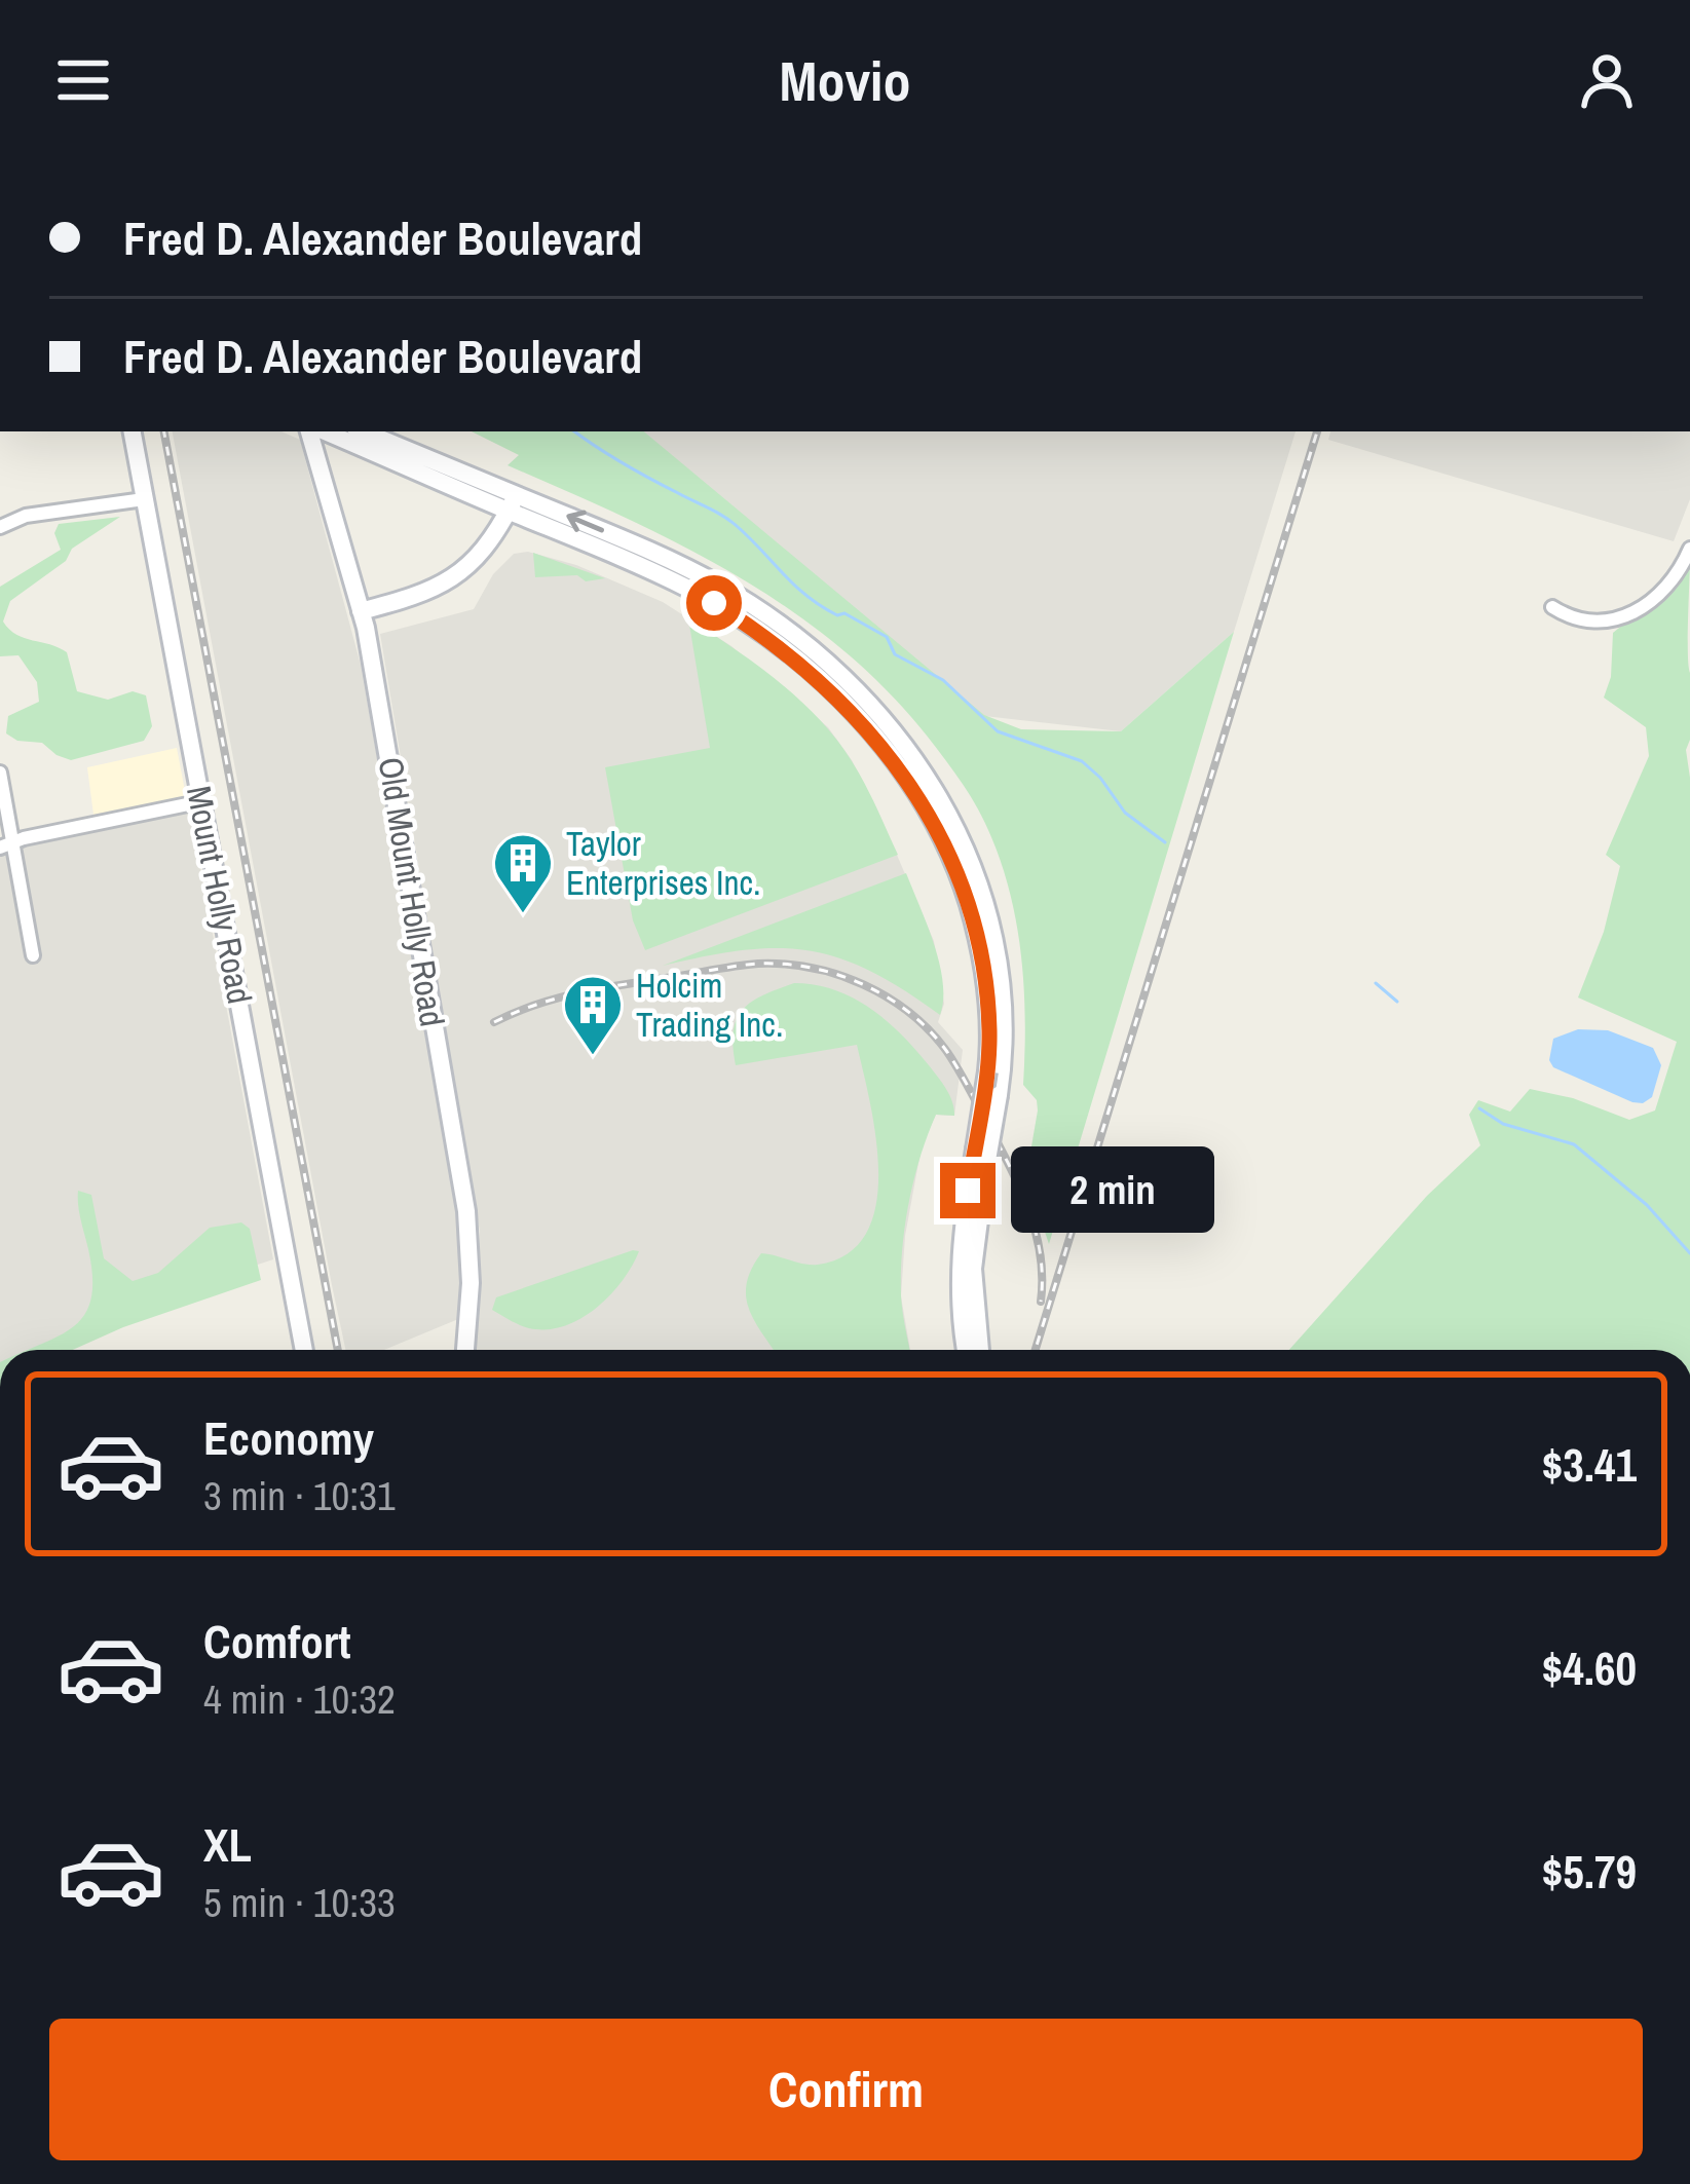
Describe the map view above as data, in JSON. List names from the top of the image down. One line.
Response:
{"streets":{"main road":["Old Mount Holly Road","Mount Holly Road"]},"places":{"building":["Taylor Enterprises Inc.","Holcim Trading Inc."]},"page":{"header":"Movio","banner":["Fred D. Alexander Boulevard","Fred D. Alexander Boulevard"],"bubble":"2 min","list":[{"name":"Economy","note":"3 min · 10:31","value":"$3.41"},{"name":"Comfort","note":"4 min · 10:32","value":"$4.60"},{"name":"XL","note":"5 min · 10:33","value":"$5.79"}],"buttons":"Confirm"}}
